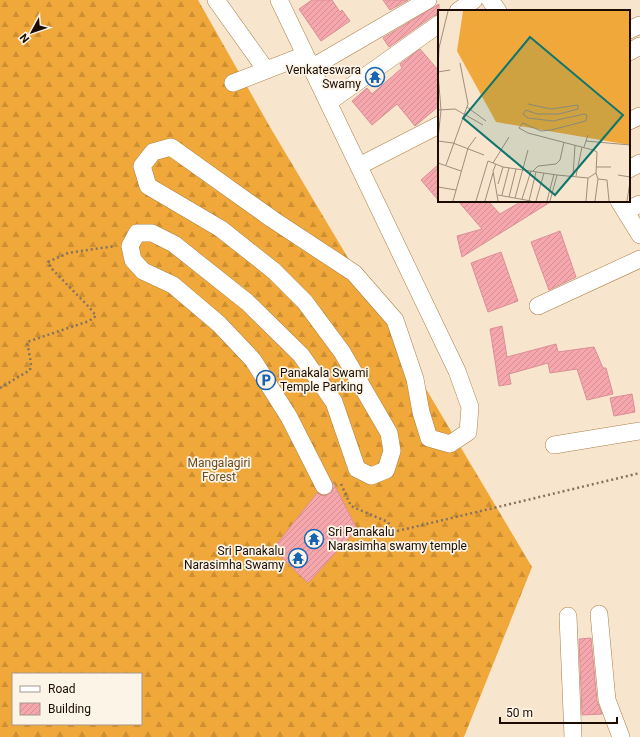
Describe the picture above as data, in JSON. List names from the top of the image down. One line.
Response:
{"parks":["Mangalagiri Forest"],"places":{"temple":["Venkateswara Swamy","Sri Panakalu Narasimha swamy temple","Sri Panakalu Narasimha Swamy"],"parking":["Panakala Swami Temple Parking"]},"legend":["Road","Building"],"scale_bar":"50 m","north":"bottom left"}
